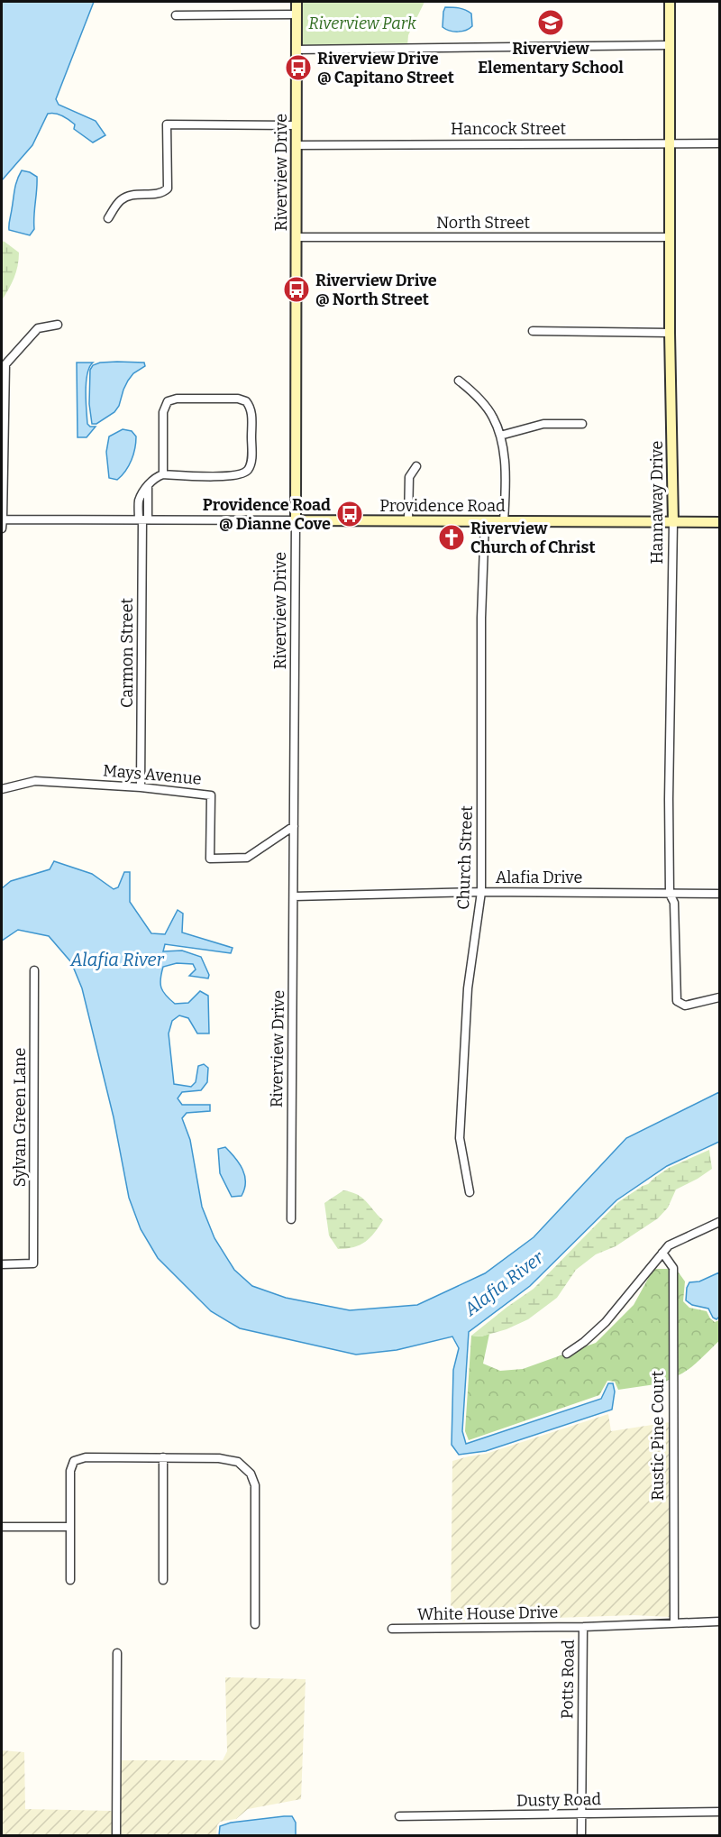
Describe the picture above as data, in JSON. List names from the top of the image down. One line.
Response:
{"streets":{"street":["Hancock Street","Riverview Drive","North Street","Hannaway Drive","Providence Road","Carmon Street","Mays Avenue","Church Street","Alafia Drive","Sylvan Green Lane","Rustic Pine Court","White House Drive","Potts Road","Dusty Road"]},"crossings":[["Hancock Street","Riverview Drive"],["Hancock Street","Hannaway Drive"],["Riverview Drive","North Street"],["Riverview Drive","Providence Road"],["Riverview Drive","Mays Avenue"],["Riverview Drive","Alafia Drive"],["North Street","Hannaway Drive"],["Hannaway Drive","Providence Road"],["Hannaway Drive","Alafia Drive"],["Providence Road","Carmon Street"],["Providence Road","Church Street"],["Carmon Street","Mays Avenue"],["Church Street","Alafia Drive"],["Rustic Pine Court","Potts Road"],["White House Drive","Potts Road"],["Potts Road","Dusty Road"]],"water":["Alafia River"],"parks":["Riverview Park"],"places":{"school or university":["Riverview Elementary School"],"bus stop":["Riverview Drive @ Capitano Street","Riverview Drive @ North Street","Providence Road @ Dianne Cove"],"church":["Riverview Church of Christ"]}}
